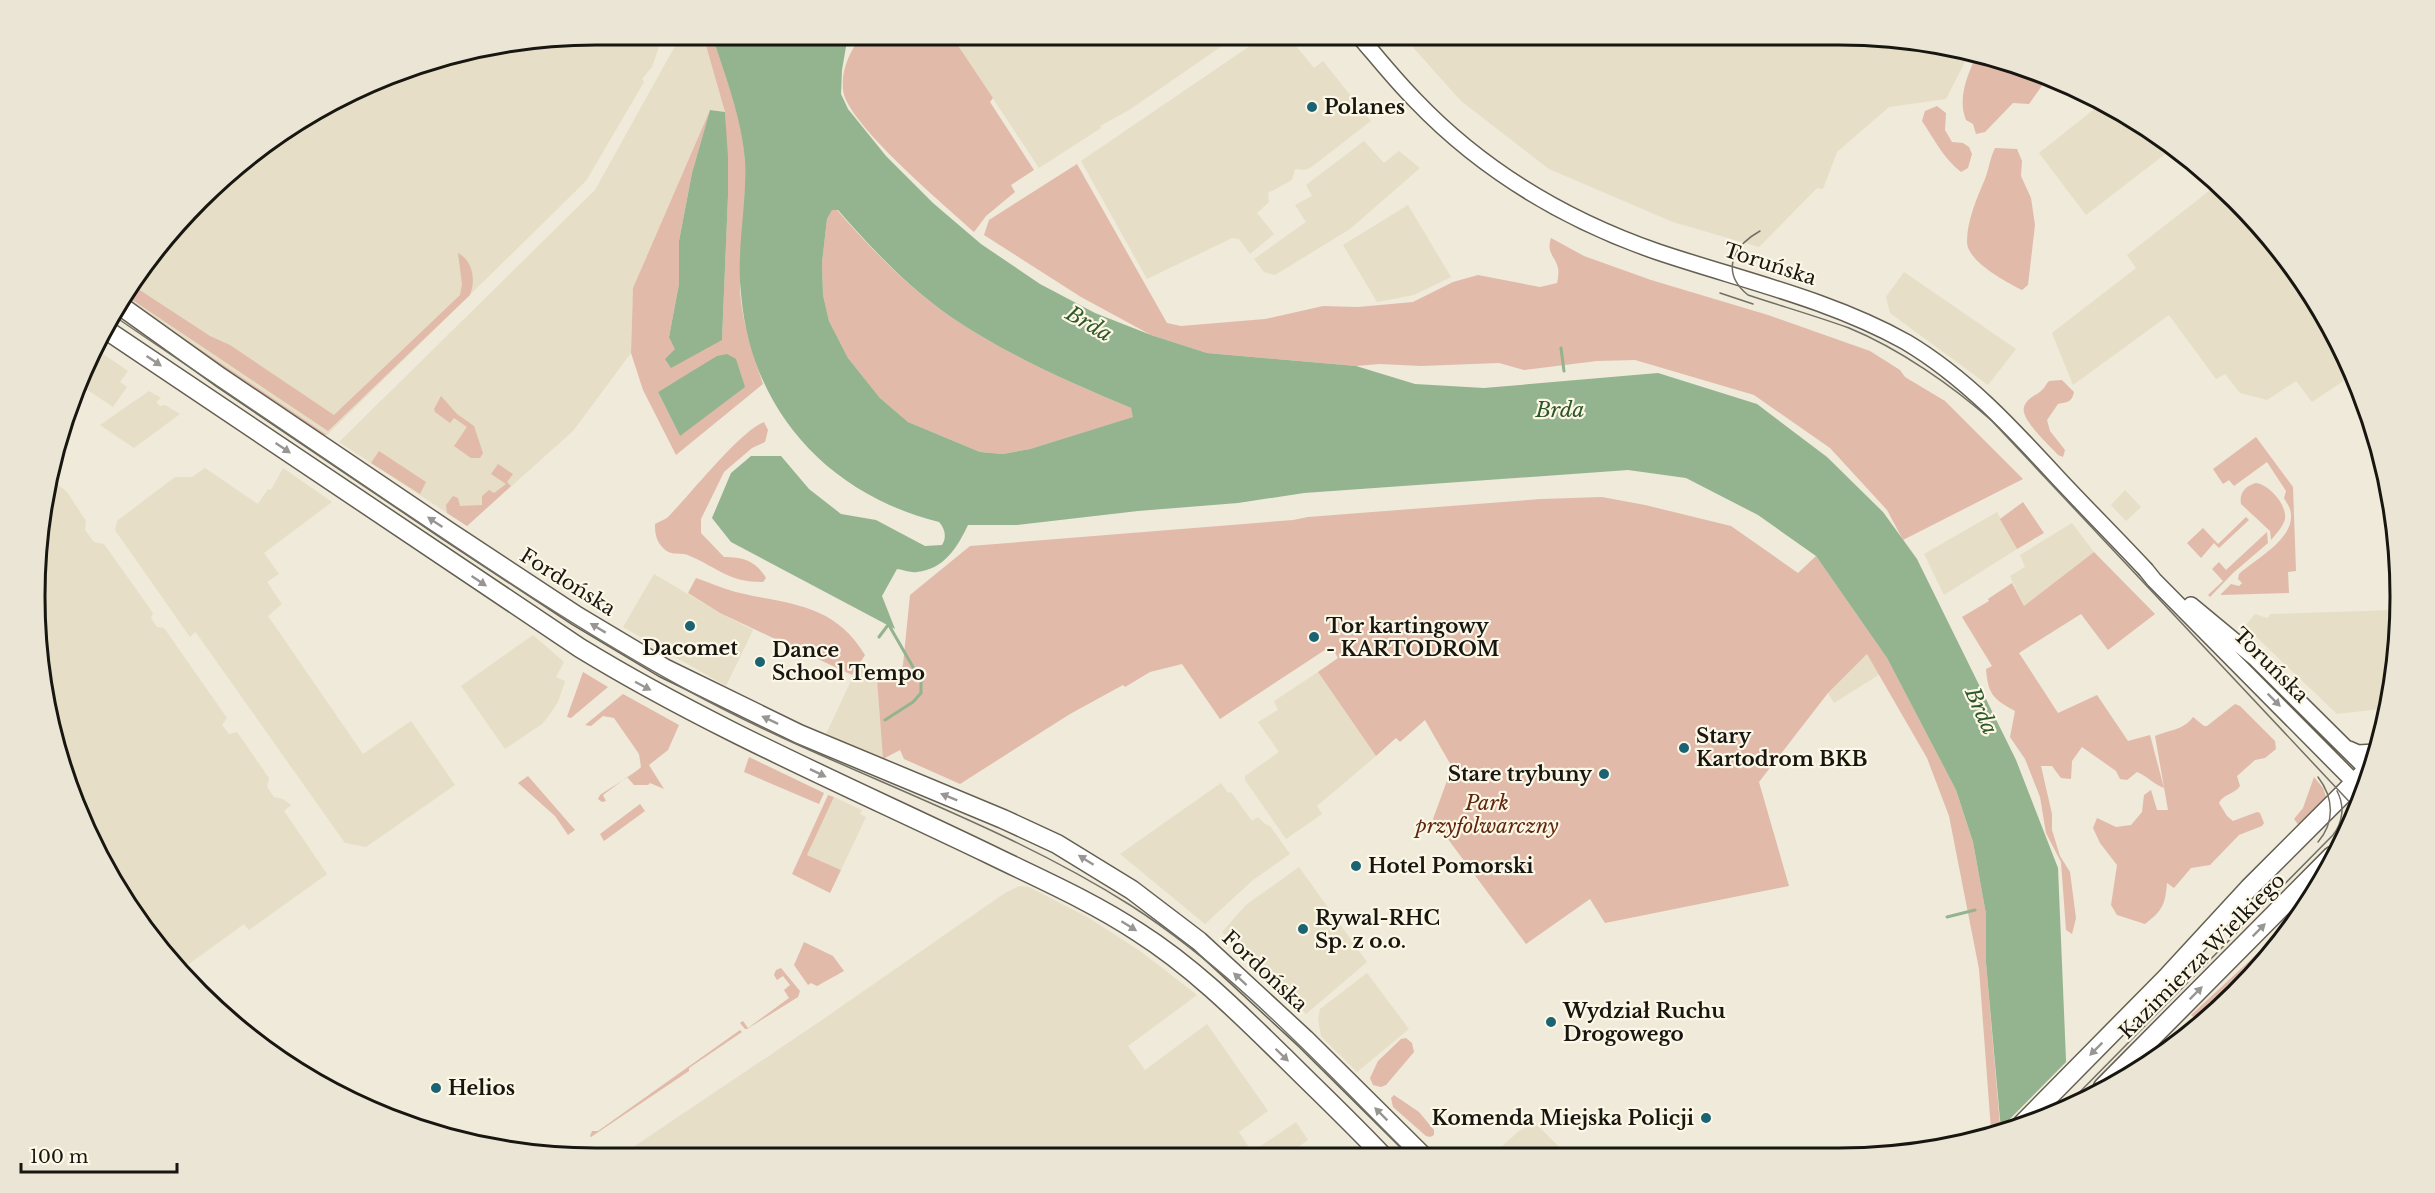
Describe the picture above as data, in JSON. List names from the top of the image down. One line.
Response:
{"streets":{"main road":["Fordońska","Kazimierza Wielkiego"],"street":["Toruńska"]},"water":["Brda"],"parks":["Park przyfolwarczny"],"places":["Polanes","Dacomet","Tor kartingowy - KARTODROM","Dance School Tempo","Stary Kartodrom BKB","Stare trybuny","Hotel Pomorski","Rywal-RHC Sp. z o.o.","Wydział Ruchu Drogowego","Helios","Komenda Miejska Policji"],"scale_bar":"100 m"}
